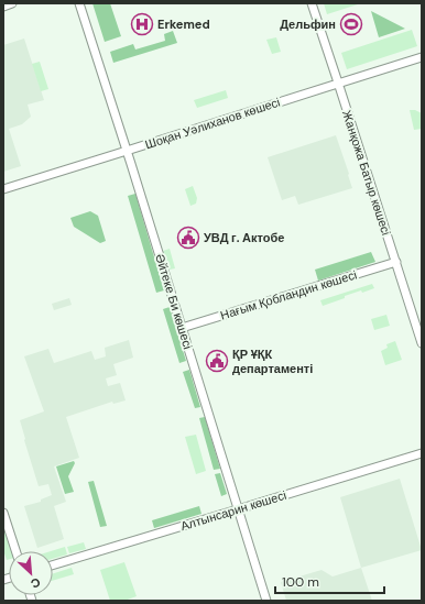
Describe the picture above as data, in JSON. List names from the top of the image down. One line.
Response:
{"streets":{"street":["Шоқан Уәлиханов көшесі","Жанқожа Батыр көшесі","Нағым Қобландин көшесі","Әйтеке Би көшесі","Алтынсарин көшесі"]},"crossings":[["Шоқан Уәлиханов көшесі","Жанқожа Батыр көшесі"],["Шоқан Уәлиханов көшесі","Әйтеке Би көшесі"],["Жанқожа Батыр көшесі","Нағым Қобландин көшесі"],["Нағым Қобландин көшесі","Әйтеке Би көшесі"],["Әйтеке Би көшесі","Алтынсарин көшесі"]],"places":{"hospital":["Erkemed"],"sports":["Дельфин"],"public building":["УВД г. Актобе","ҚР ҰҚК департаменті"]},"scale_bar":"100 m","north":"bottom right"}
